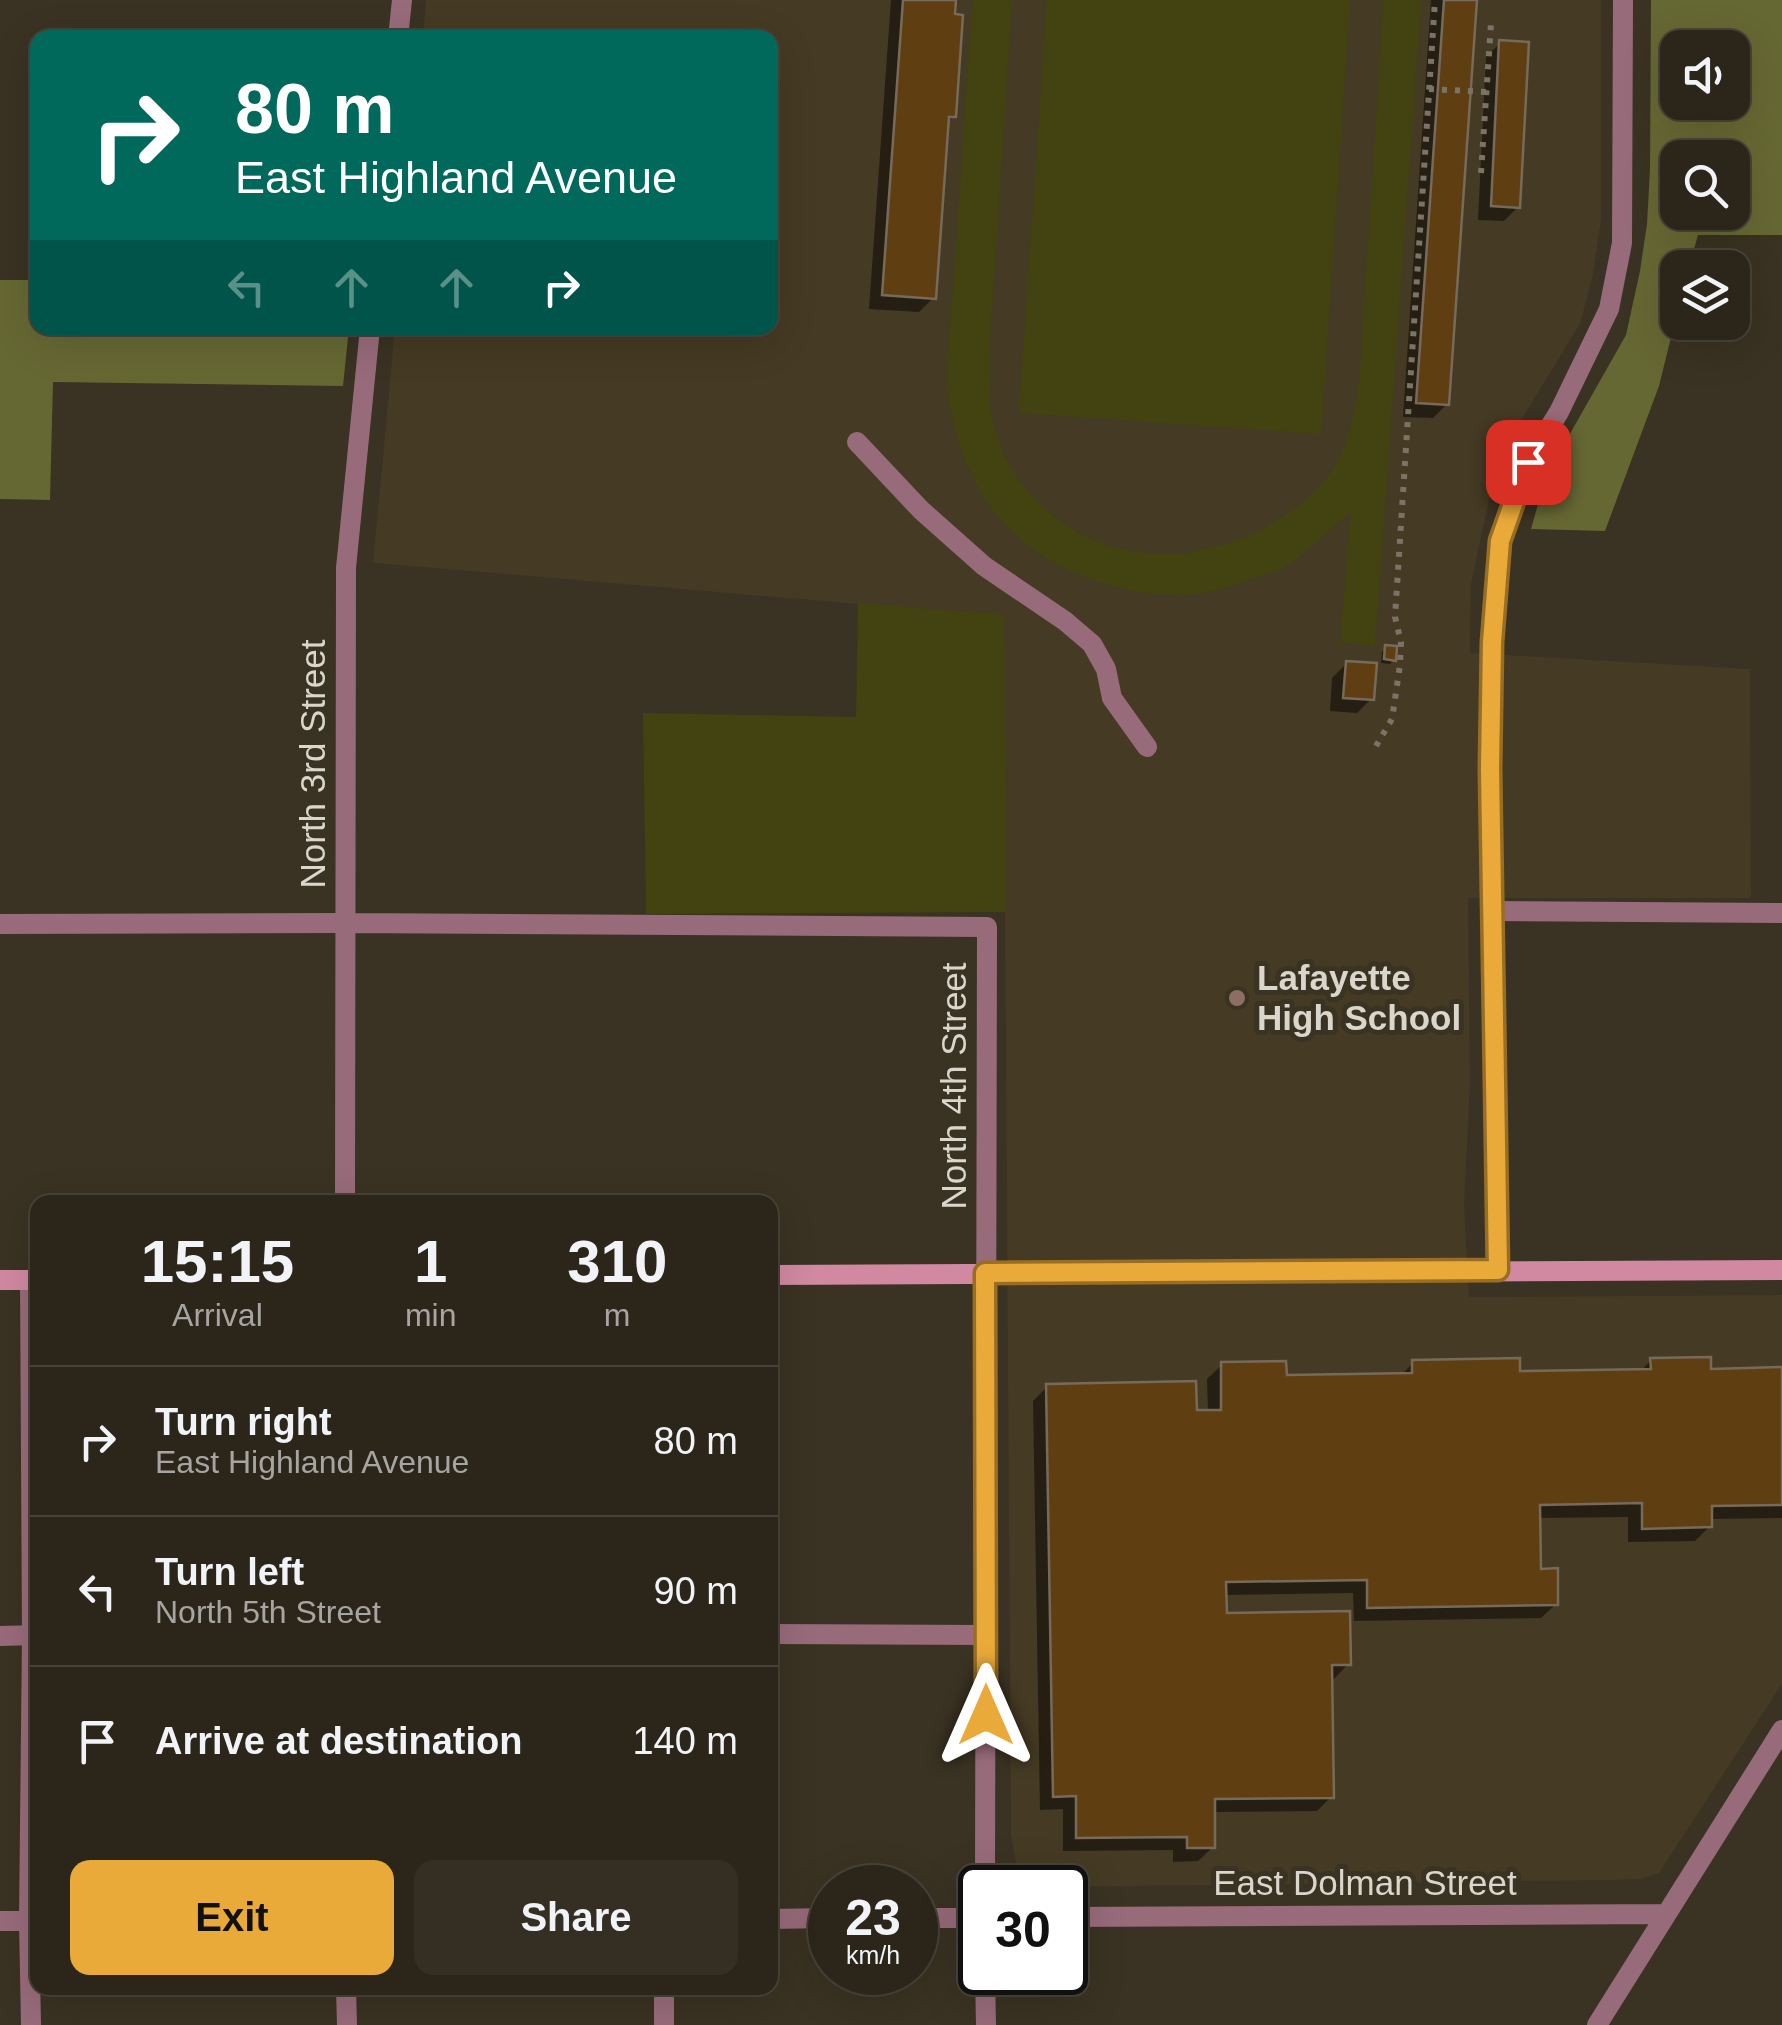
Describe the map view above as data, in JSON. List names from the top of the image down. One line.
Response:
{"streets":{"street":["North 3rd Street","North 4th Street","East Dolman Street"]},"crossings":[["North 3rd Street","North 4th Street"]],"places":["Lafayette High School"],"page":{"turn":["80 m","East Highland Avenue"],"eta":["15:15","Arrival","1","min","310","m"],"list":[{"name":"Turn right","note":"East Highland Avenue","value":"80 m"},{"name":"Turn left","note":"North 5th Street","value":"90 m"},{"name":"Arrive at destination","value":"140 m"}],"buttons":["Exit","Share"],"speed":"23 km/h","limit":"30"}}
